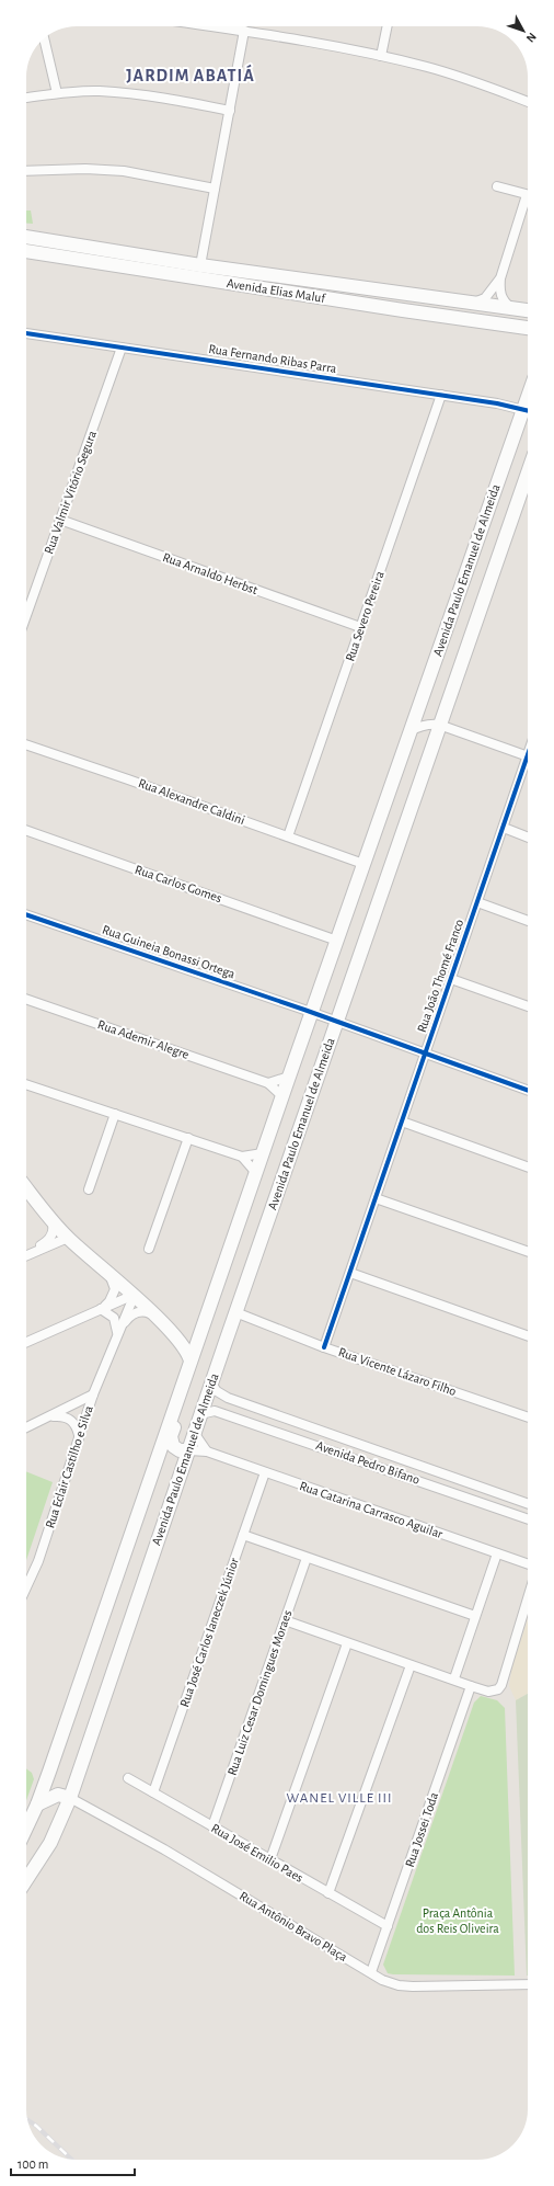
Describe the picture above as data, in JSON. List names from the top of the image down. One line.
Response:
{"streets":{"main road":["Avenida Elias Maluf","Avenida Paulo Emanuel de Almeida"],"street":["Rua Fernando Ribas Parra","Rua Valmir Vitório Segura","Rua Arnaldo Herbst","Rua Severo Pereira","Rua Alexandre Caldini","Rua Carlos Gomes","Rua Guineia Bonassi Ortega","Rua João Thomé Franco","Rua Ademir Alegre","Rua Vicente Lázaro Filho","Avenida Pedro Bifano","Rua Eclair Castilho e Silva","Rua Catarina Carrasco Aguilar","Rua José Carlos Ianeczek Júnior","Rua Luiz Cesar Domingues Moraes","Rua Jossei Toda","Rua José Emilio Paes","Rua Antônio Bravo Plaça"]},"crossings":[["Rua Fernando Ribas Parra","Rua Valmir Vitório Segura"],["Rua Fernando Ribas Parra","Rua Severo Pereira"],["Rua Valmir Vitório Segura","Rua Arnaldo Herbst"],["Avenida Paulo Emanuel de Almeida","Rua Alexandre Caldini"],["Avenida Paulo Emanuel de Almeida","Rua Carlos Gomes"],["Avenida Paulo Emanuel de Almeida","Rua Guineia Bonassi Ortega"],["Avenida Paulo Emanuel de Almeida","Rua Ademir Alegre"],["Avenida Paulo Emanuel de Almeida","Rua Vicente Lázaro Filho"],["Avenida Paulo Emanuel de Almeida","Avenida Pedro Bifano"],["Avenida Paulo Emanuel de Almeida","Rua Catarina Carrasco Aguilar"],["Avenida Paulo Emanuel de Almeida","Rua Antônio Bravo Plaça"],["Rua Arnaldo Herbst","Rua Severo Pereira"],["Rua Severo Pereira","Rua Alexandre Caldini"],["Rua João Thomé Franco","Rua Vicente Lázaro Filho"],["Rua Catarina Carrasco Aguilar","Rua José Carlos Ianeczek Júnior"],["Rua José Carlos Ianeczek Júnior","Rua José Emilio Paes"],["Rua Luiz Cesar Domingues Moraes","Rua José Emilio Paes"],["Rua Jossei Toda","Rua José Emilio Paes"],["Rua Jossei Toda","Rua Antônio Bravo Plaça"]],"districts":["JARDIM ABATIÁ","WANEL VILLE III"],"parks":["Praça Antônia dos Reis Oliveira"],"scale_bar":"100 m","north":"bottom right"}
